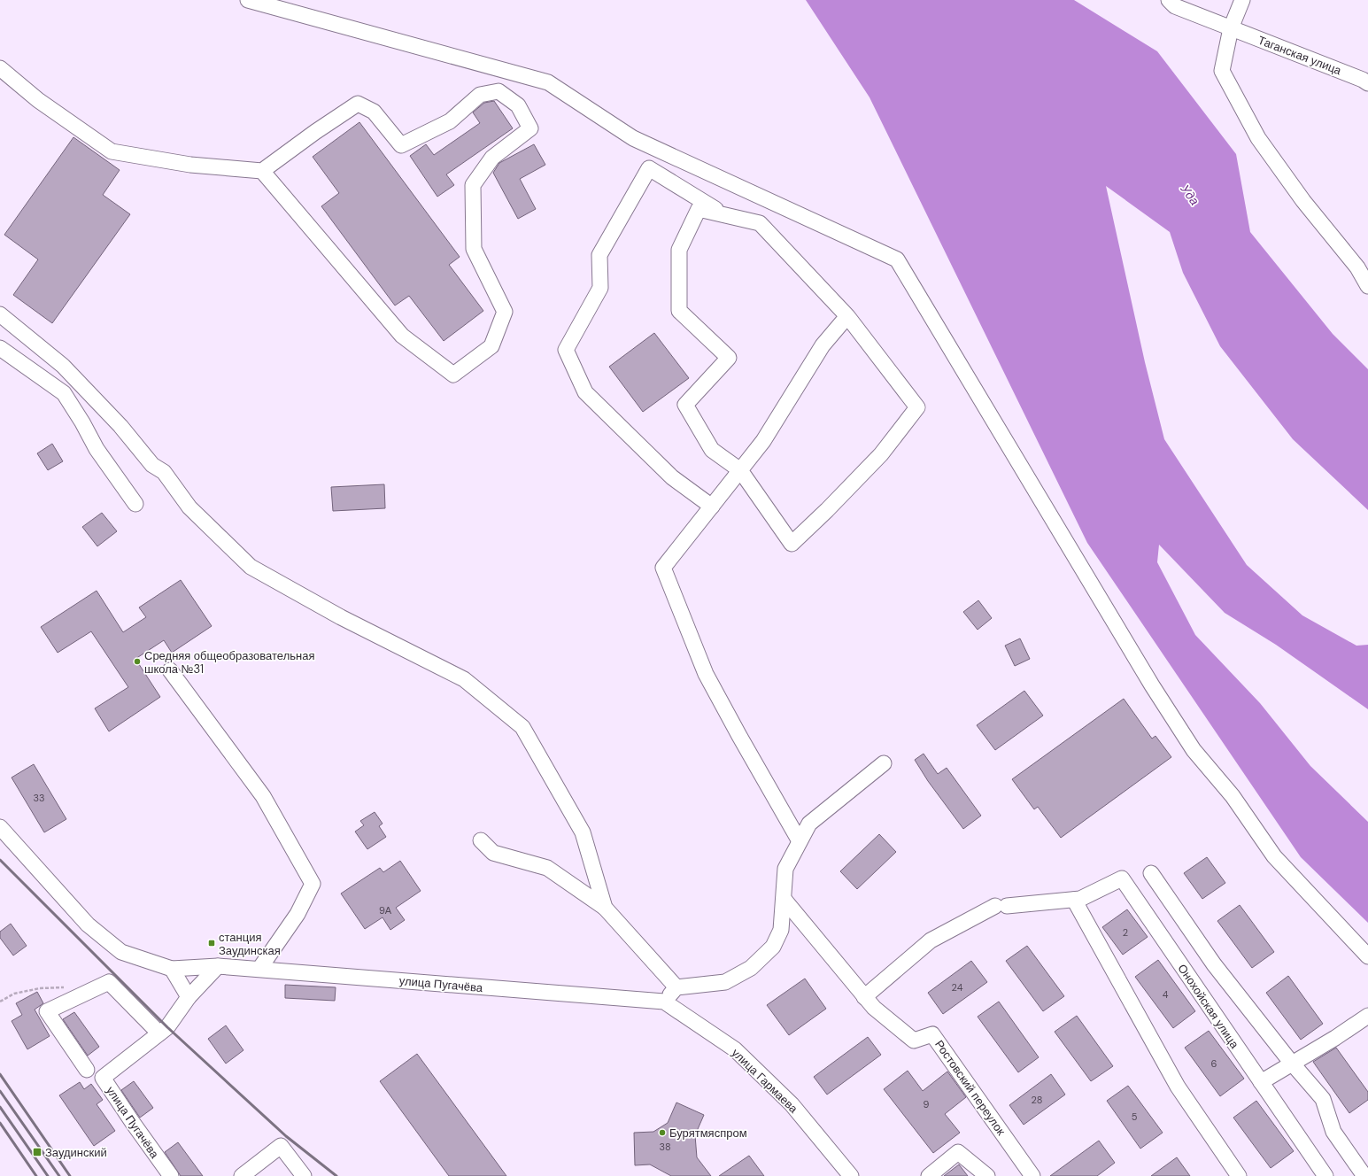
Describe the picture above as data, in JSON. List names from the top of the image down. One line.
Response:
{"streets":{"street":["Таганская улица","улица Пугачёва","Онохойская улица","улица Гармаева","Ростовский переулок"]},"crossings":[["улица Пугачёва","улица Гармаева"],["Онохойская улица","Ростовский переулок"]],"water":["Уда"],"places":{"other":["Средняя общеобразовательная школа №31","Бурятмяспром"],"transit":["станция Заудинская","Заудинский"]},"house_numbers":["33","9А","2","24","4","6","28","9","5","38"]}
